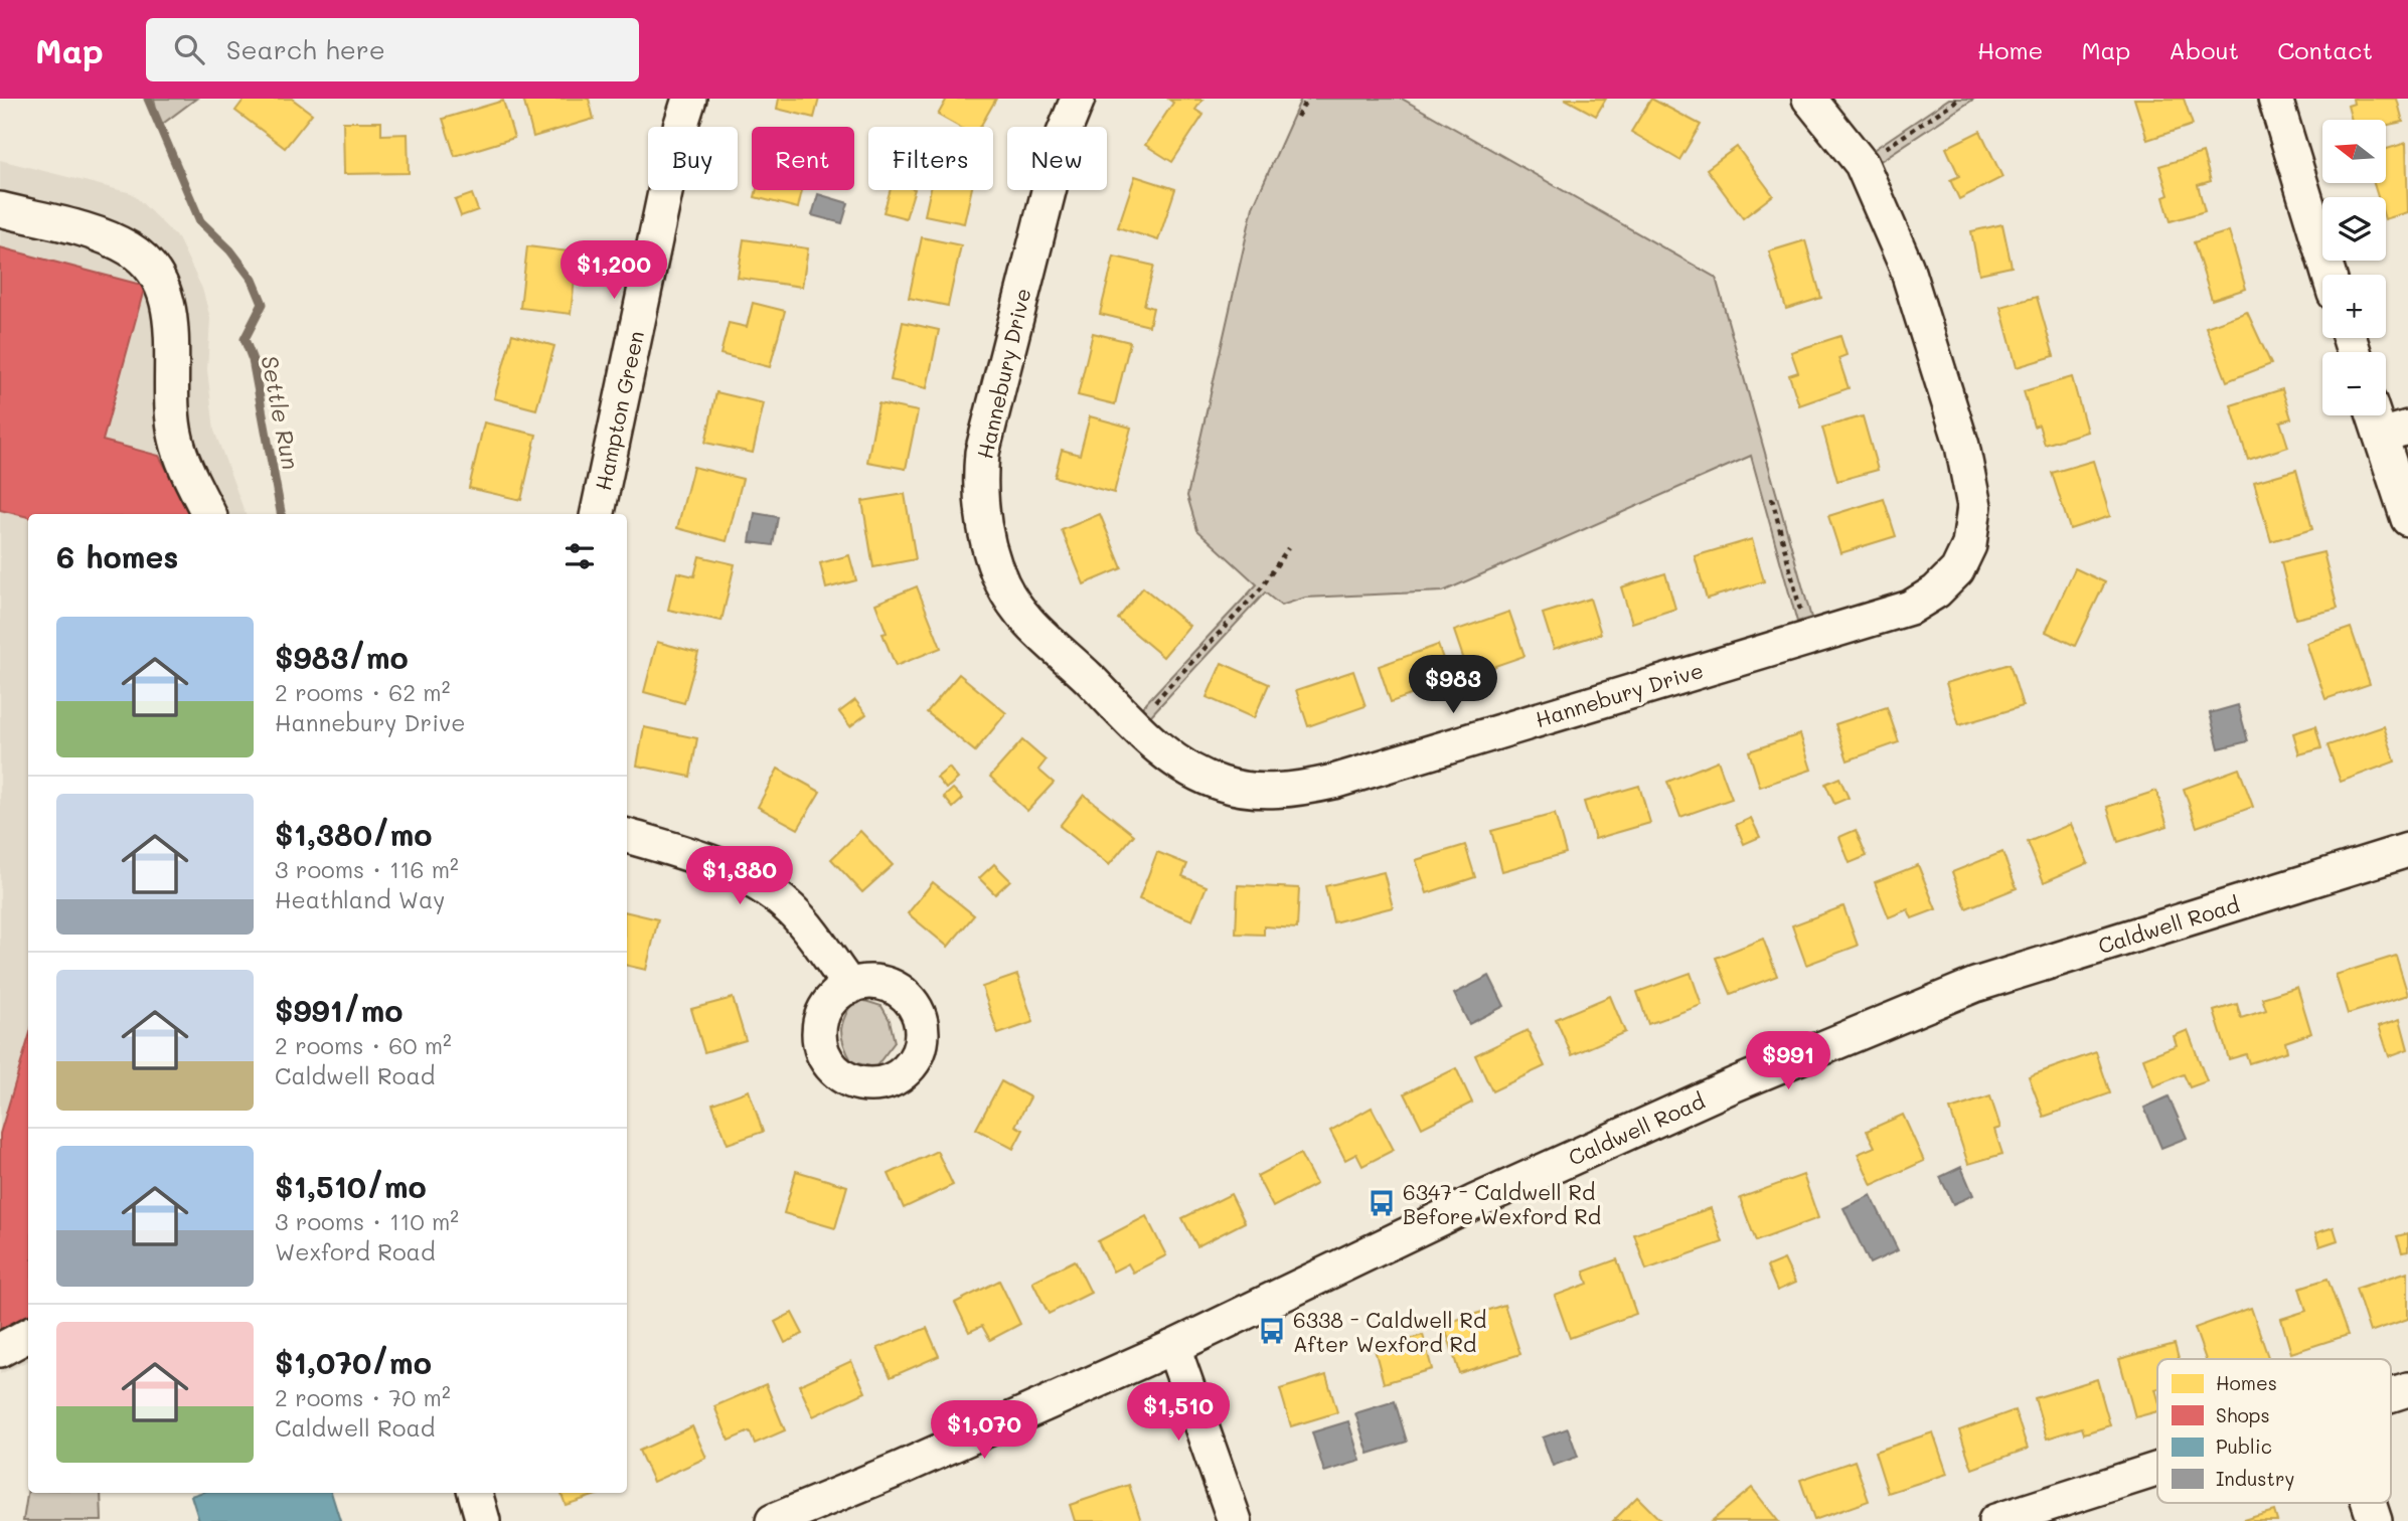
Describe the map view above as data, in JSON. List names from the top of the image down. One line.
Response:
{"streets":{"street":["Hannebury Drive","Hampton Green","Caldwell Road"]},"water":["Settle Run"],"places":{"bus stop":["6347 - Caldwell Rd Before Wexford Rd","6338 - Caldwell Rd After Wexford Rd"]},"legend":["Homes","Shops","Public","Industry"],"north":"left","page":{"header":"Map","search":"Search here","nav":["Home","Map","About","Contact"],"map_buttons":["+","−"],"chip":["Buy","Rent","Filters","New"],"price":["$1,200","$983","$1,380","$991","$1,510","$1,070"],"heading":"6 homes","list":[{"name":"$983/mo","note":"2 rooms · 62 m² · Hannebury Drive"},{"name":"$1,380/mo","note":"3 rooms · 116 m² · Heathland Way"},{"name":"$991/mo","note":"2 rooms · 60 m² · Caldwell Road"},{"name":"$1,510/mo","note":"3 rooms · 110 m² · Wexford Road"},{"name":"$1,070/mo","note":"2 rooms · 70 m² · Caldwell Road"}]}}
